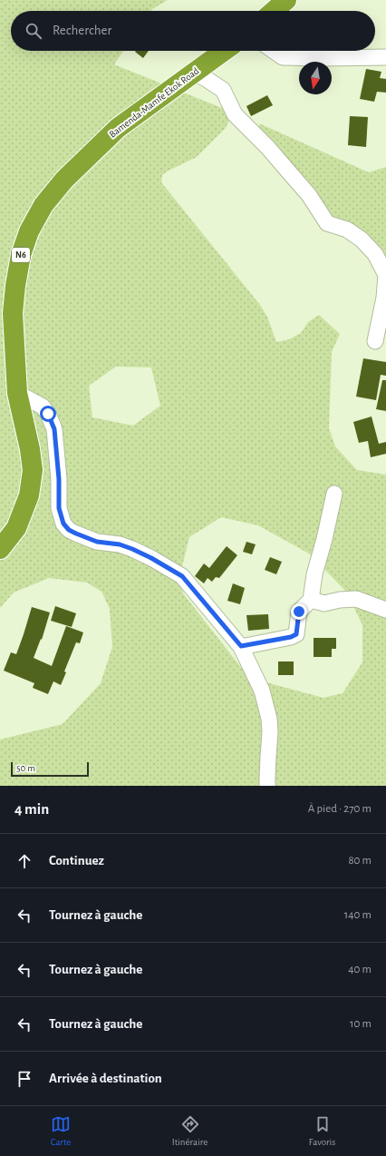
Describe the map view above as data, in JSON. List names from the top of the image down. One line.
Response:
{"streets":{"highway":["Bamenda-Mamfe Ekok Road","N6"]},"scale_bar":"50 m","north":"bottom","page":{"search":"Rechercher","scale":"50 m","heading":["4 min","À pied · 270 m"],"list":[["Continuez","80 m"],["Tournez à gauche","140 m"],["Tournez à gauche","40 m"],["Tournez à gauche","10 m"],"Arrivée à destination"],"nav":["Carte","Itinéraire","Favoris"]}}
